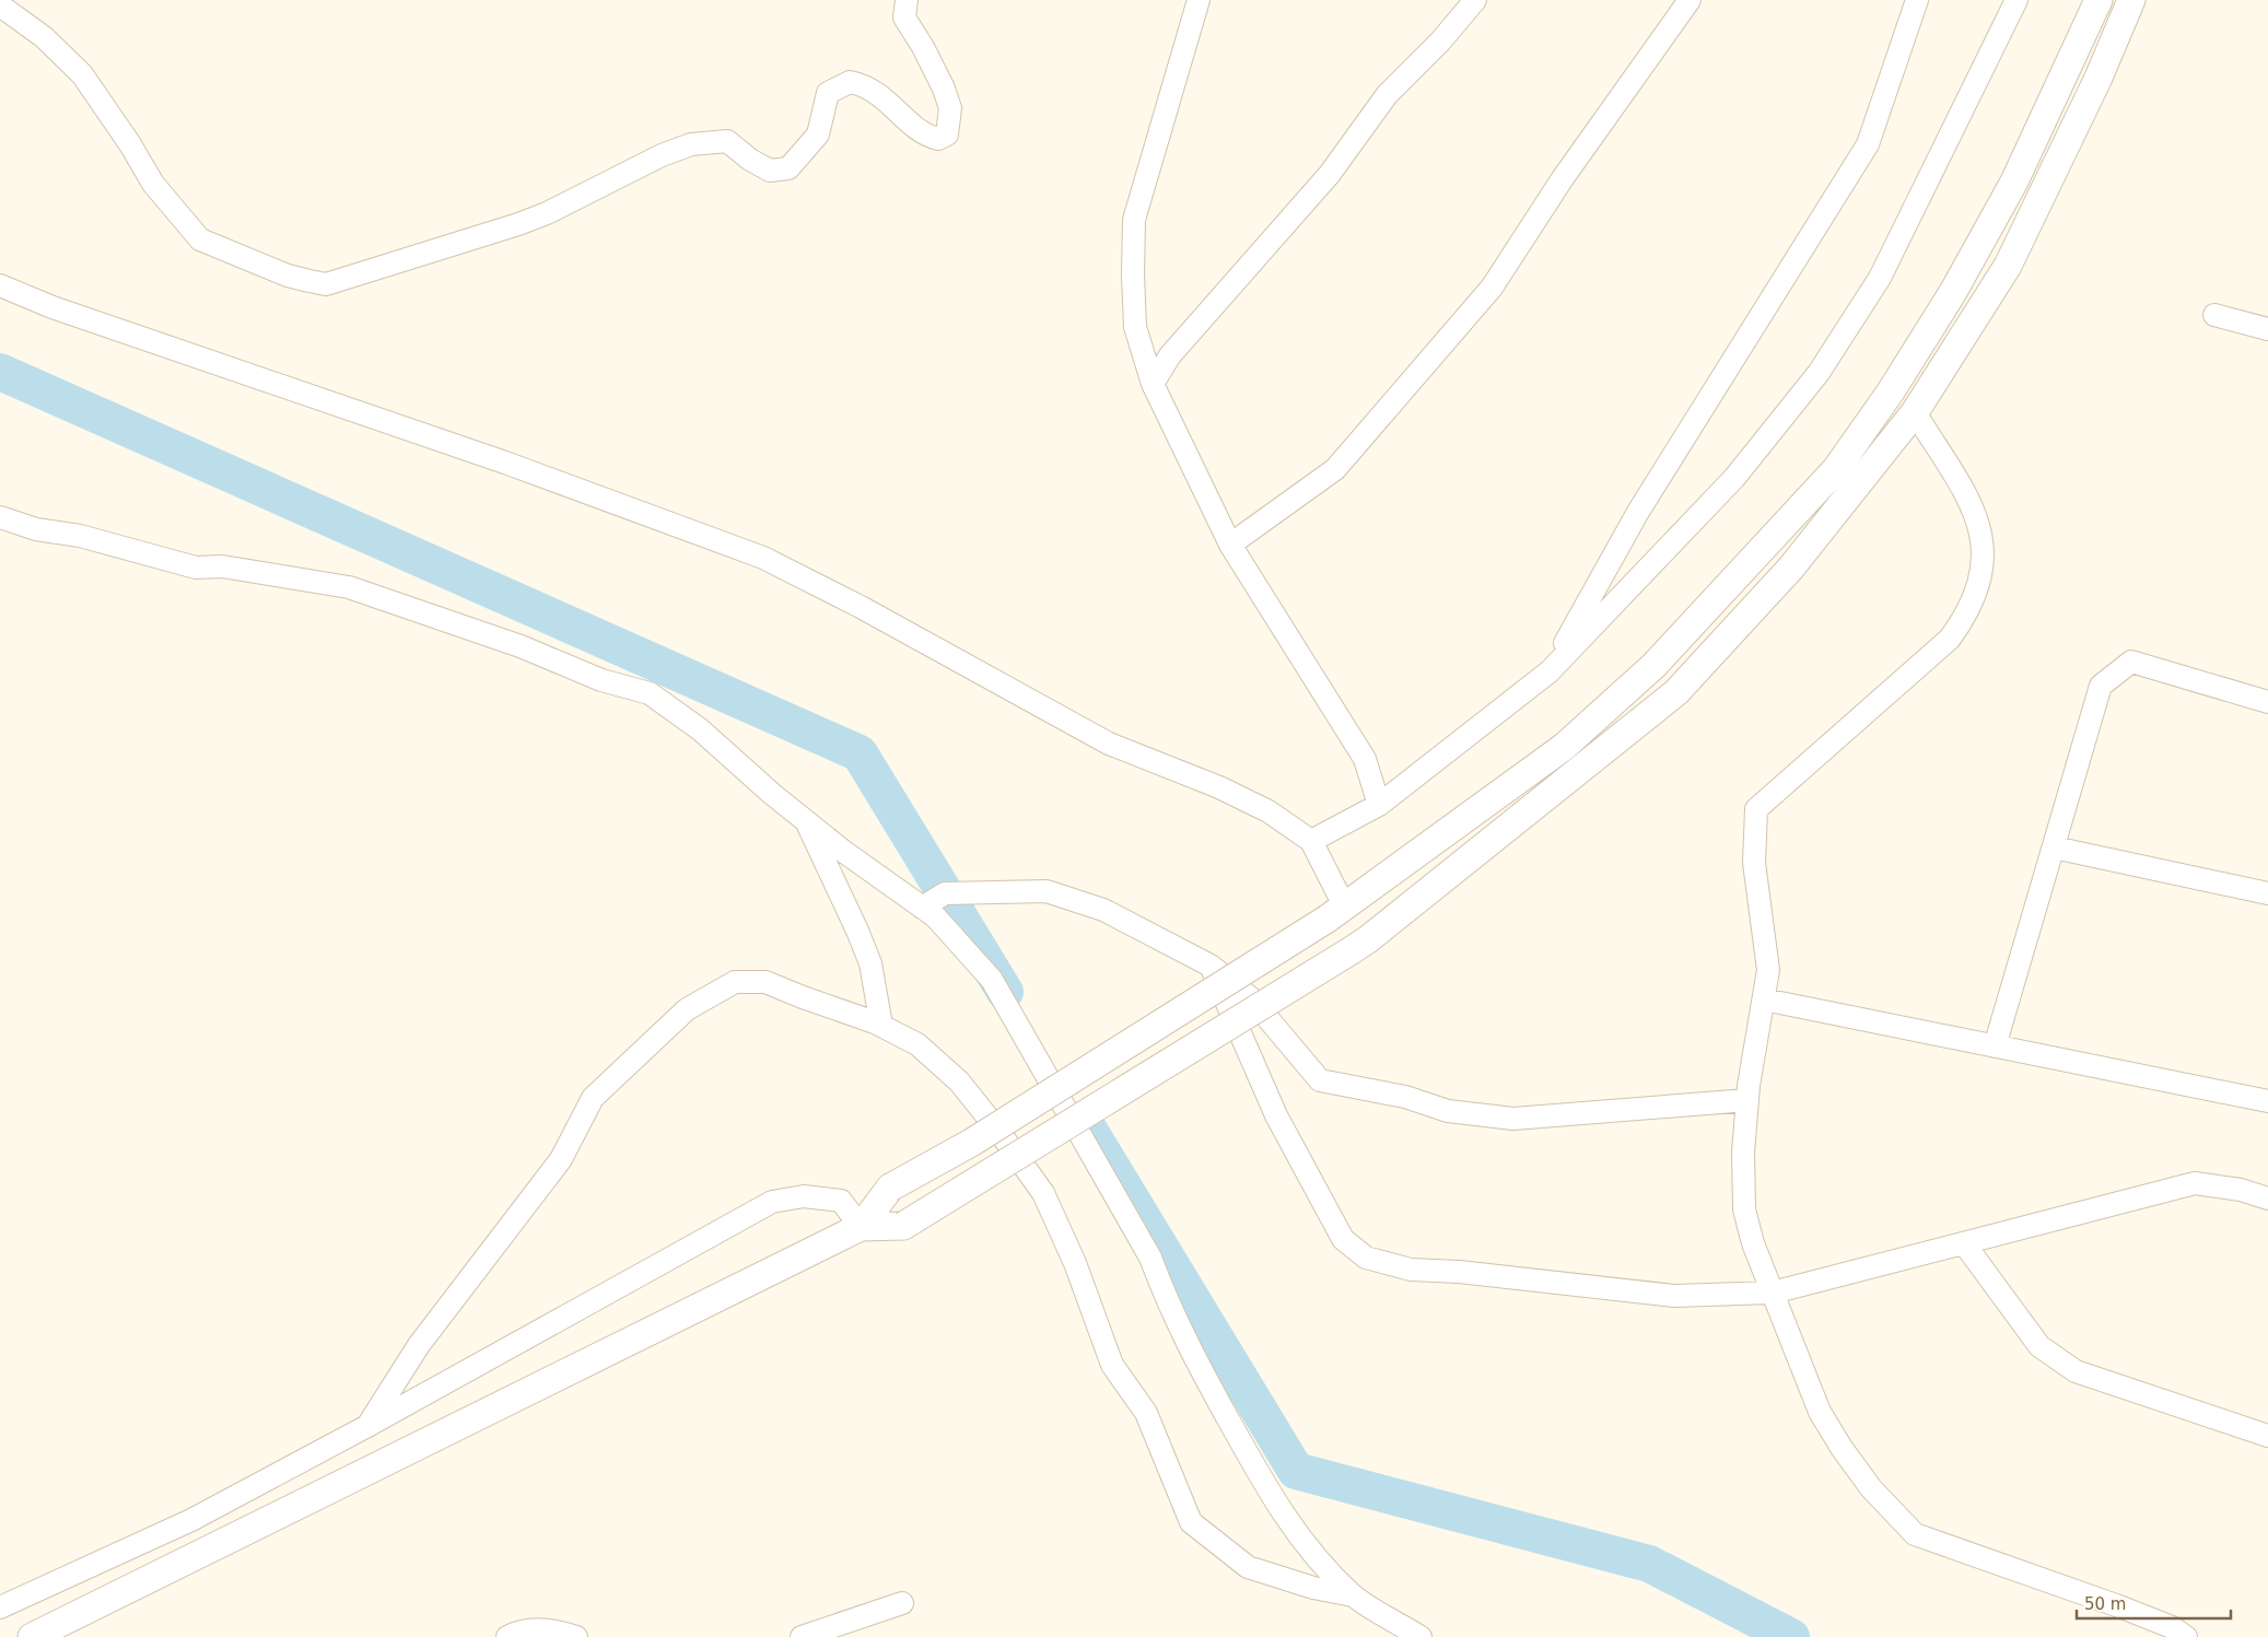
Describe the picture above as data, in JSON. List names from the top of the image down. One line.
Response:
{"scale_bar":"50 m"}
